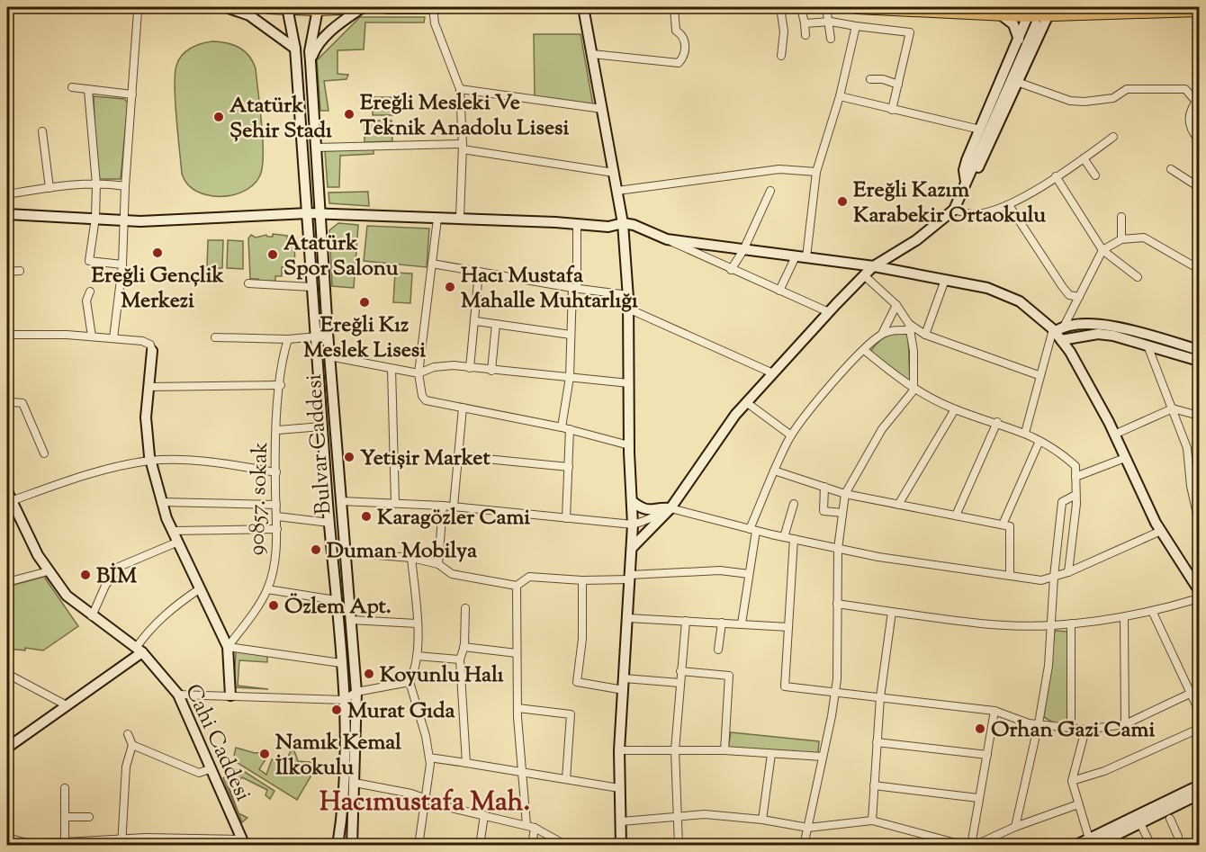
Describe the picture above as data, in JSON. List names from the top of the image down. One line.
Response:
{"streets":{"street":["Bulvar Caddesi","90857. sokak","Cahi Caddesi"]},"districts":["Hacımustafa Mah."],"places":["Ereğli Mesleki Ve Teknik Anadolu Lisesi","Atatürk Şehir Stadı","Ereğli Kazım Karabekir Ortaokulu","Ereğli Gençlik Merkezi","Atatürk Spor Salonu","Hacı Mustafa Mahalle Muhtarlığı","Ereğli Kız Meslek Lisesi","Yetişir Market","Karagözler Cami","Duman Mobilya","BİM","Özlem Apt.","Koyunlu Halı","Murat Gıda","Orhan Gazi Cami","Namık Kemal İlkokulu"]}
